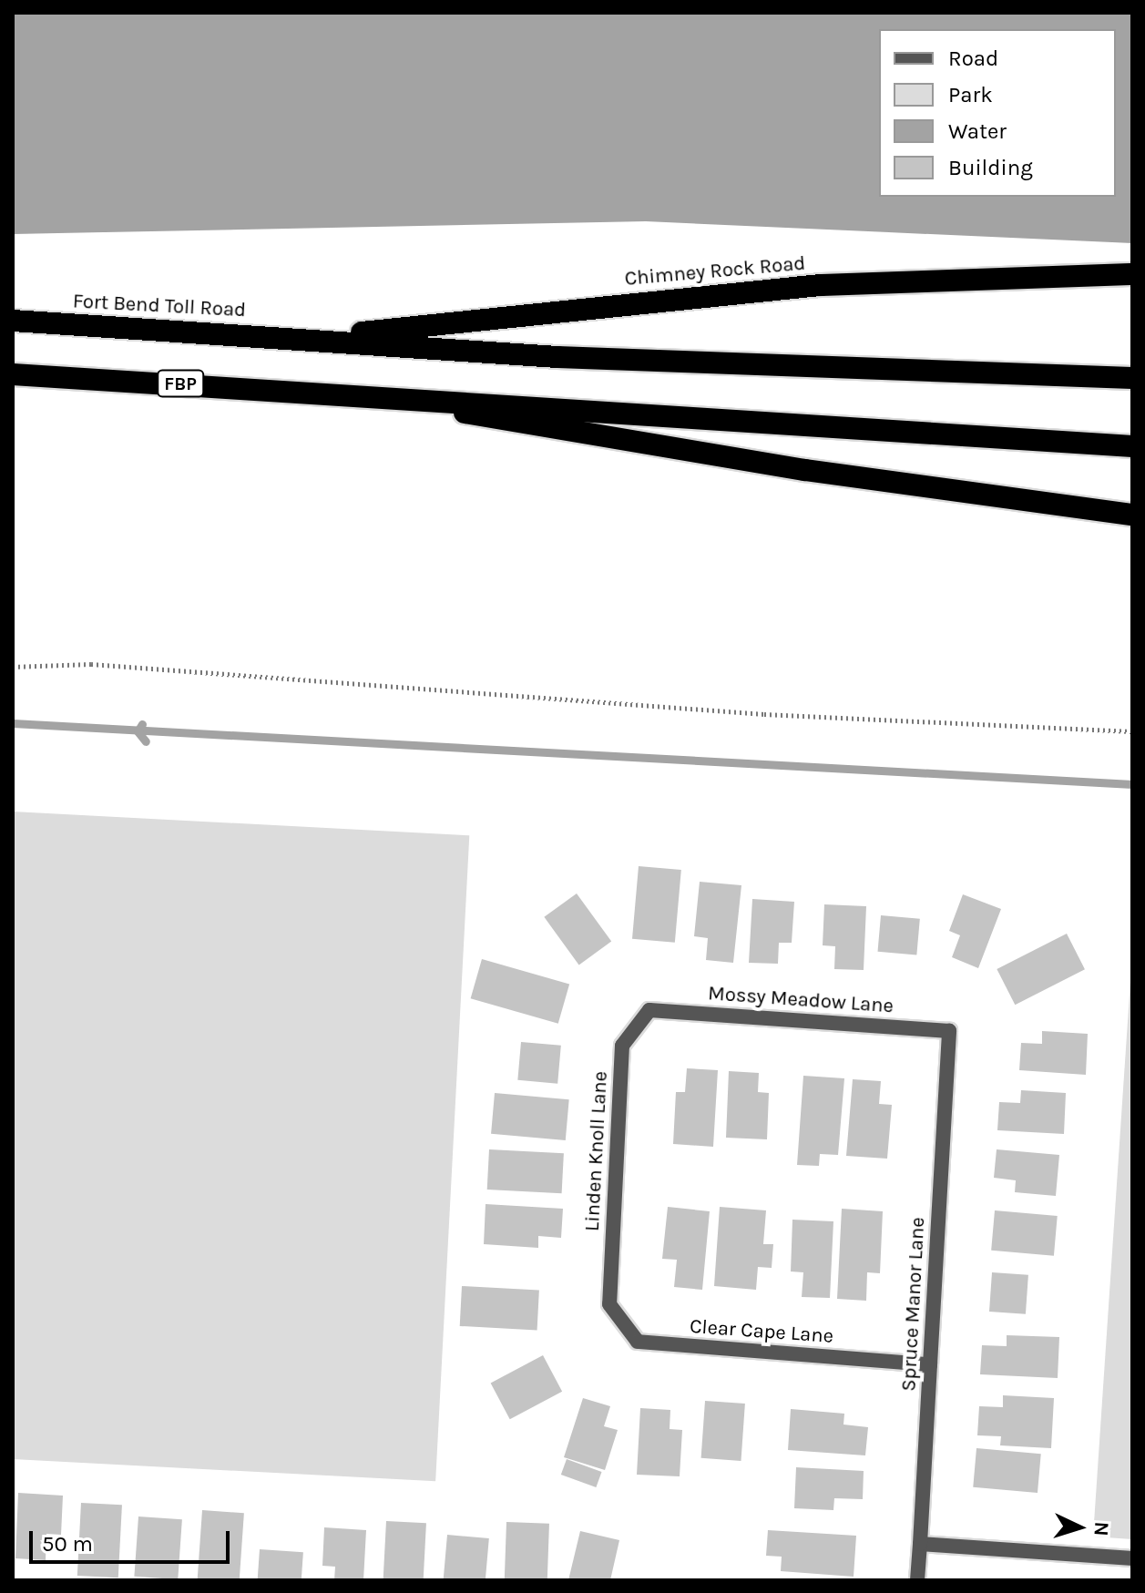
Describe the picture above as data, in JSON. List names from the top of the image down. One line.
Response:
{"streets":{"highway":["Chimney Rock Road","Fort Bend Toll Road","FBP"],"street":["Mossy Meadow Lane","Linden Knoll Lane","Spruce Manor Lane","Clear Cape Lane"]},"crossings":[["Chimney Rock Road","Fort Bend Toll Road"],["Mossy Meadow Lane","Linden Knoll Lane"],["Mossy Meadow Lane","Spruce Manor Lane"],["Linden Knoll Lane","Clear Cape Lane"],["Spruce Manor Lane","Clear Cape Lane"]],"legend":["Road","Park","Water","Building"],"scale_bar":"50 m","north":"right"}
